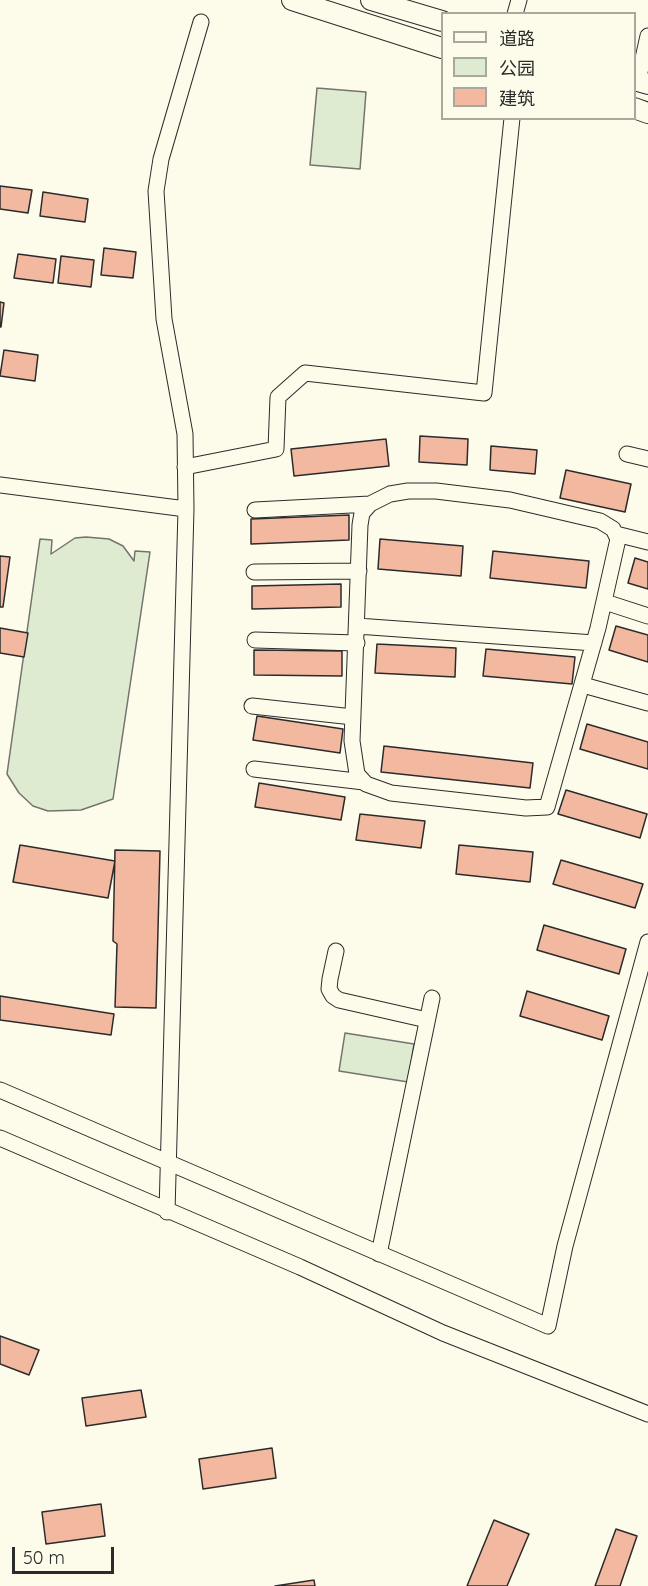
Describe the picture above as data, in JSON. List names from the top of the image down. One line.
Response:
{"legend":["道路","公园","建筑"],"scale_bar":"50 m"}
